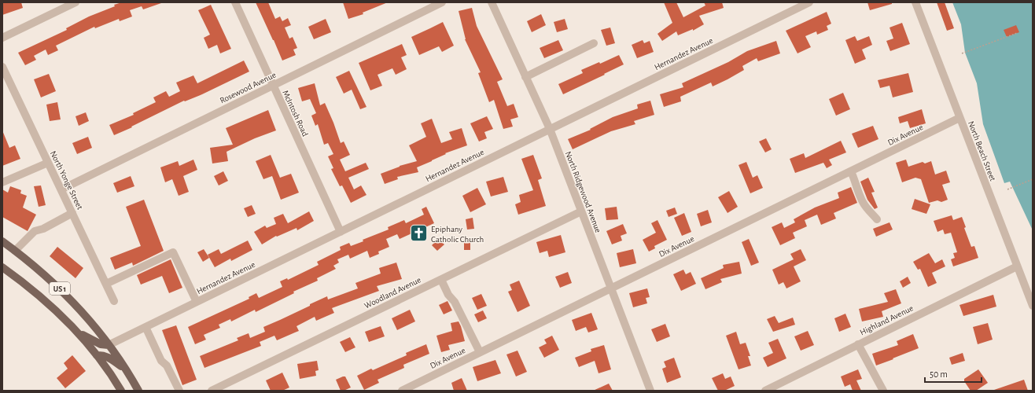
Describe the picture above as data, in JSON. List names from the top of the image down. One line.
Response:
{"streets":{"main road":["US 1"],"street":["Hernandez Avenue","Rosewood Avenue","McIntosh Road","Dix Avenue","North Beach Street","North Yonge Street","North Ridgewood Avenue","Woodland Avenue","Highland Avenue"]},"crossings":[["Hernandez Avenue","McIntosh Road"],["Hernandez Avenue","North Ridgewood Avenue"],["Hernandez Avenue","US 1"],["Rosewood Avenue","McIntosh Road"],["Rosewood Avenue","North Yonge Street"],["Dix Avenue","North Beach Street"],["Dix Avenue","North Ridgewood Avenue"],["North Beach Street","Highland Avenue"],["North Ridgewood Avenue","Woodland Avenue"]],"places":{"church":["Epiphany Catholic Church"]},"scale_bar":"50 m"}
